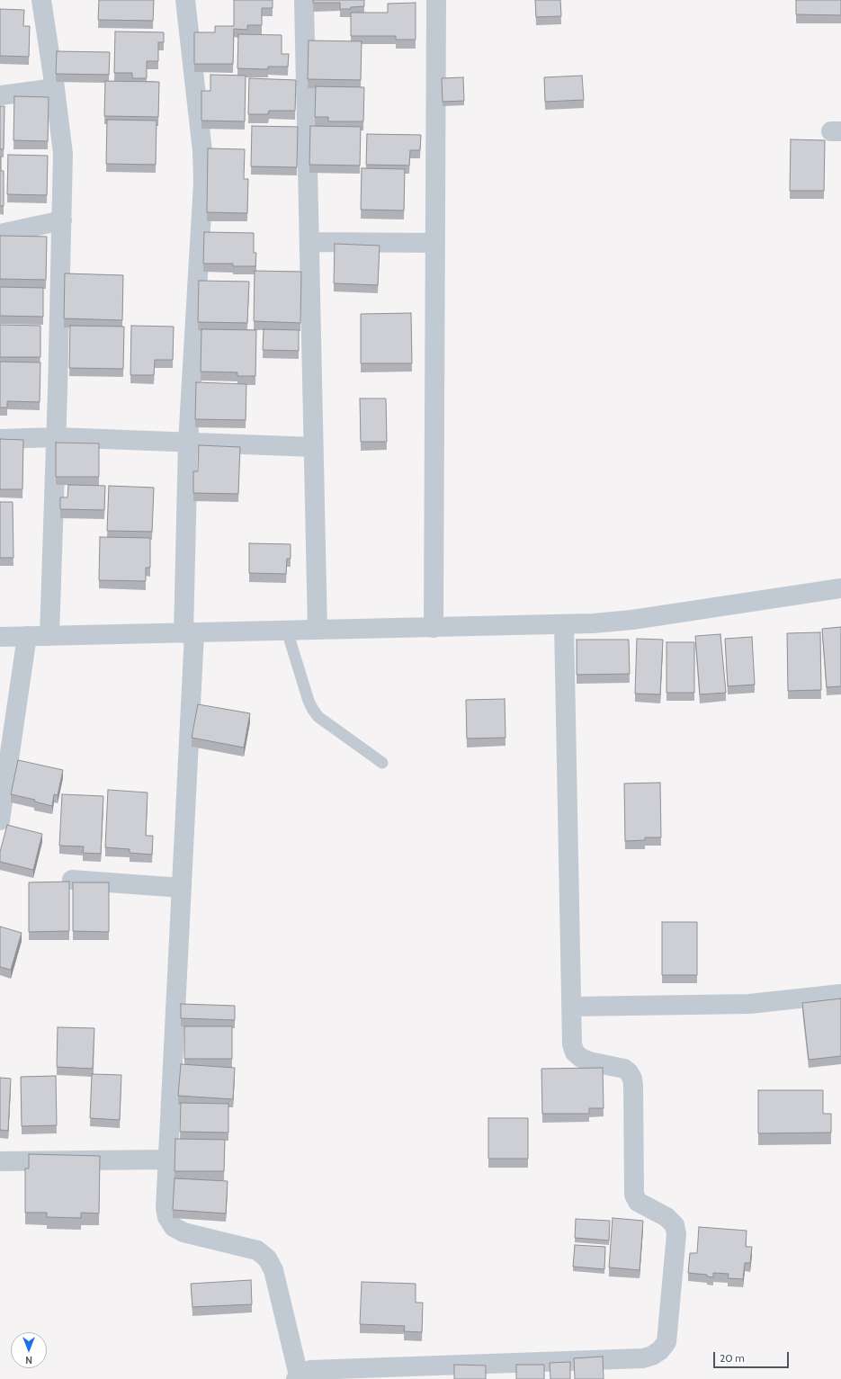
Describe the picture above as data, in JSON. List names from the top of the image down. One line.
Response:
{"scale_bar":"20 m","north":"bottom"}
